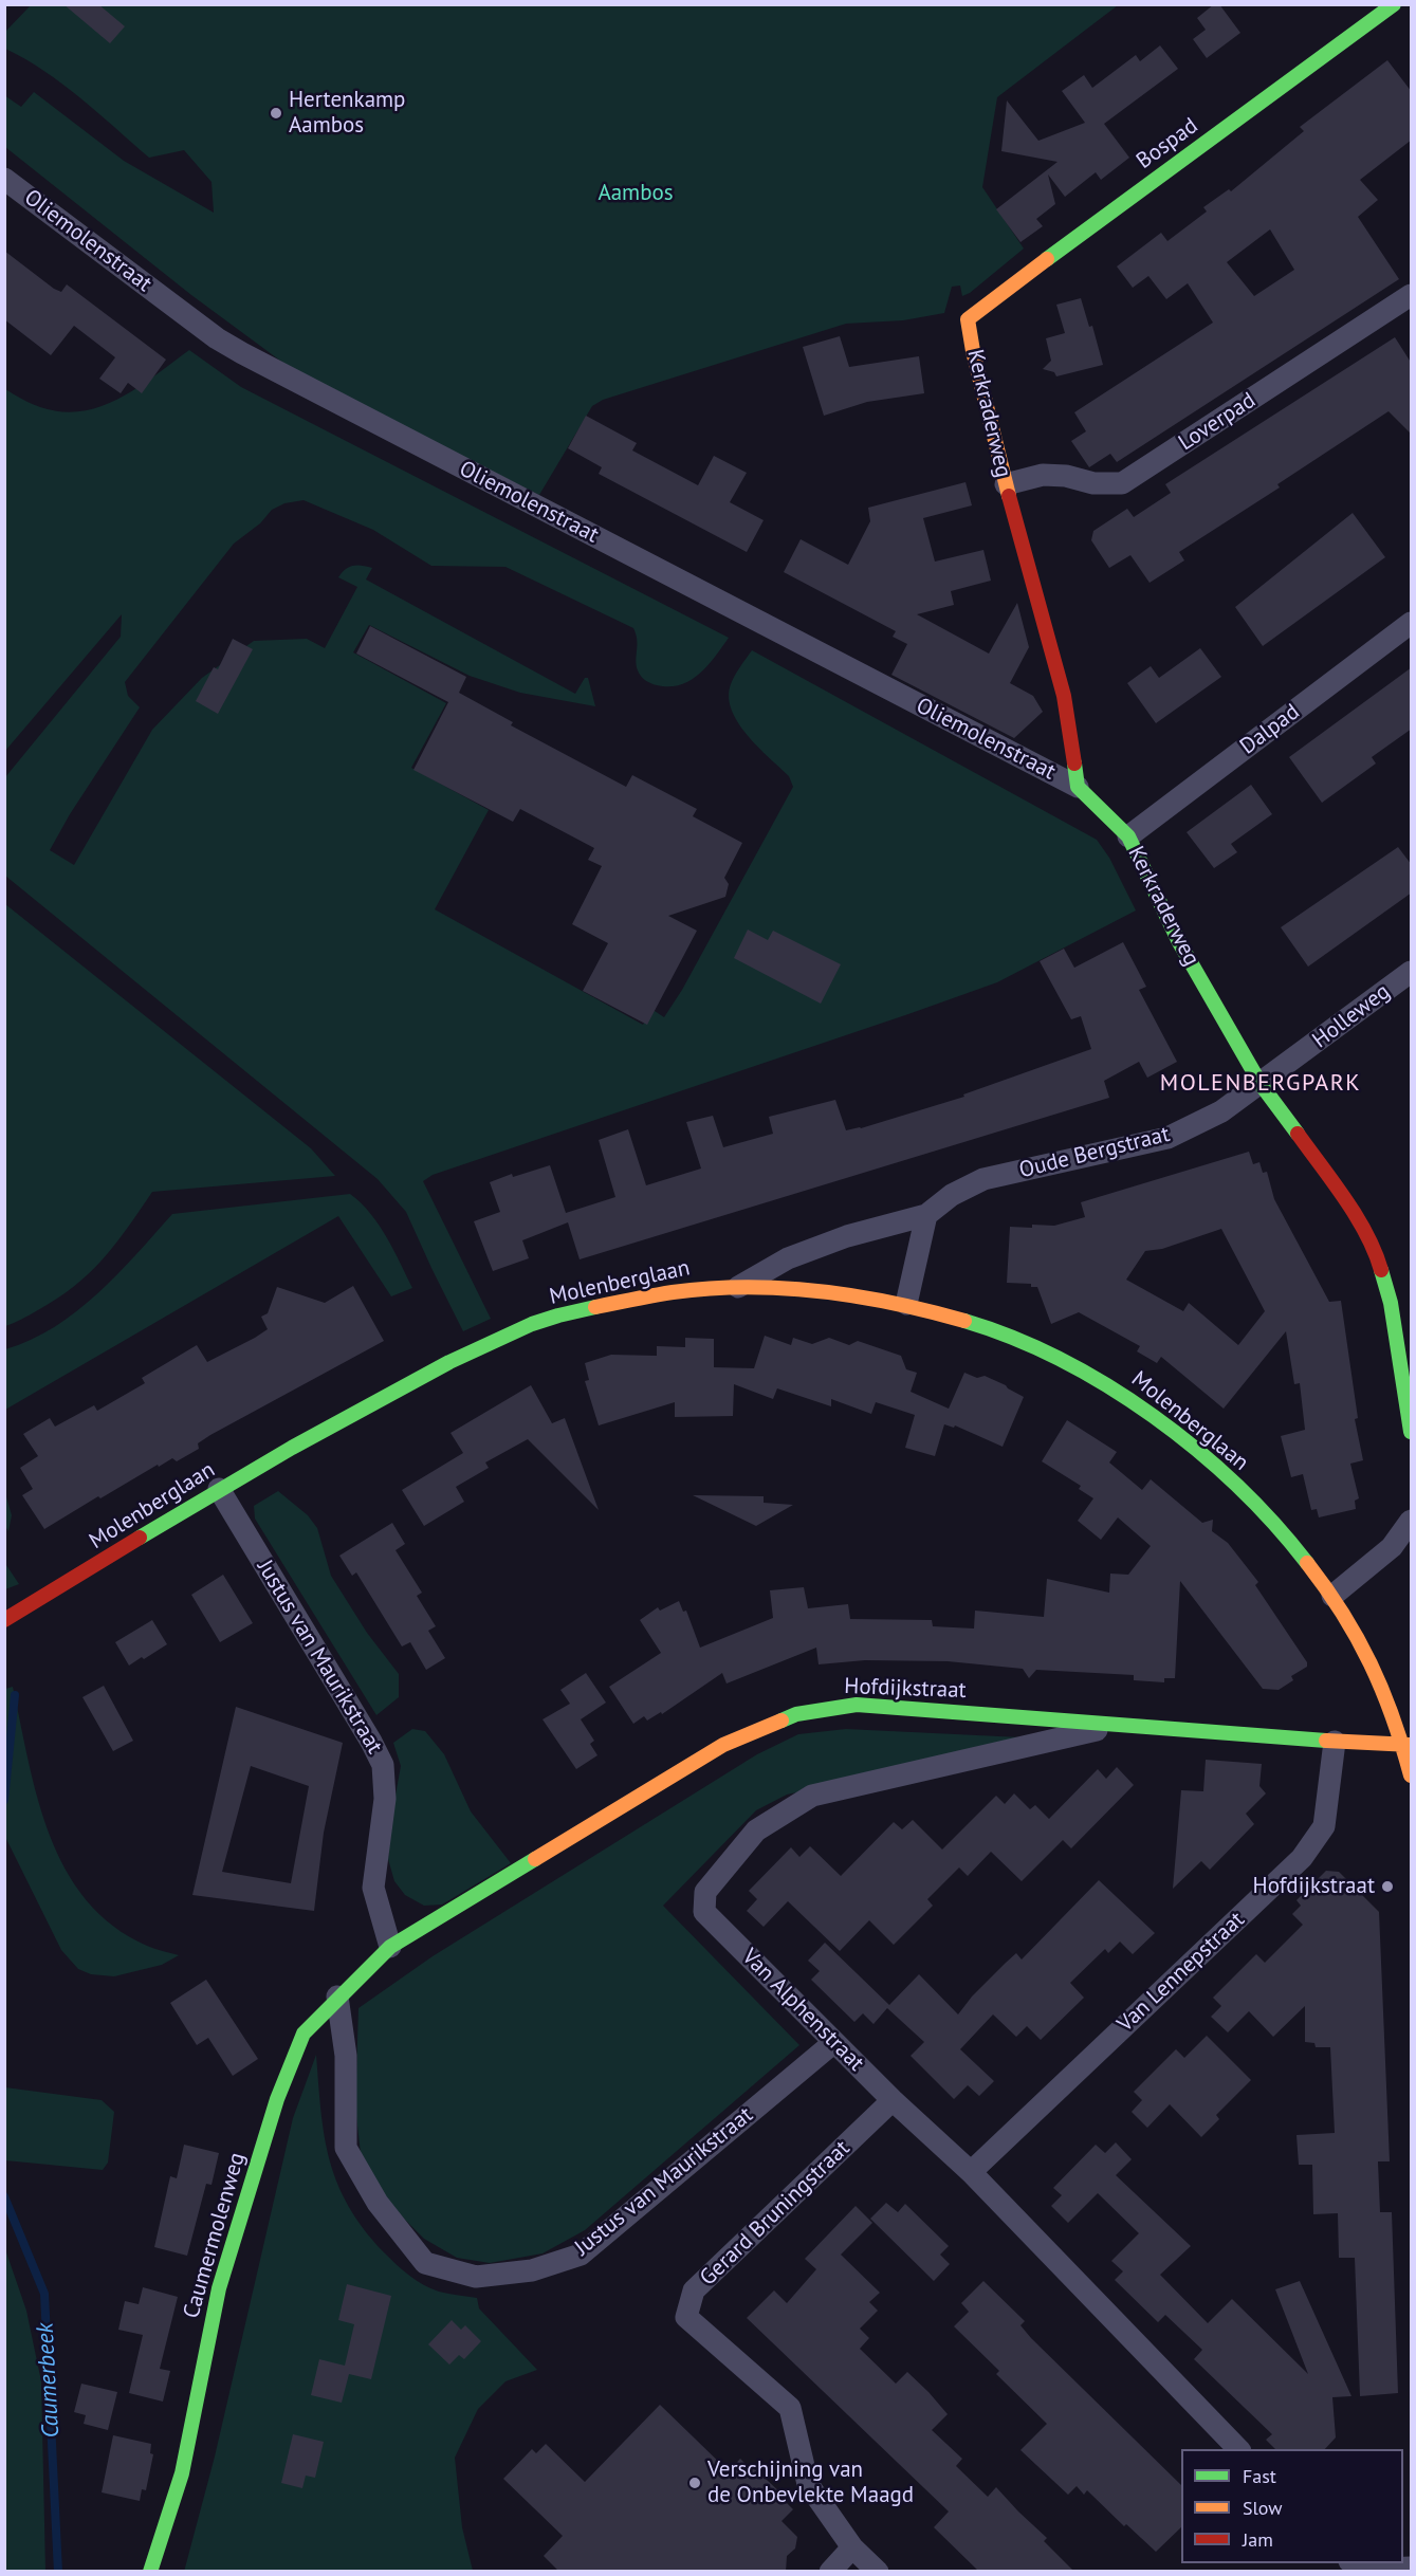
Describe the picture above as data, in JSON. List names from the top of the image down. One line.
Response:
{"streets":{"street":["Bospad","Oliemolenstraat","Kerkraderweg","Loverpad","Dalpad","Holleweg","Oude Bergstraat","Molenberglaan","Justus van Maurikstraat","Hofdijkstraat","Van Lennepstraat","Van Alphenstraat","Gerard Bruningstraat","Caumermolenweg"]},"crossings":[["Bospad","Kerkraderweg"],["Oliemolenstraat","Kerkraderweg"],["Kerkraderweg","Loverpad"],["Kerkraderweg","Dalpad"],["Kerkraderweg","Holleweg"],["Kerkraderweg","Oude Bergstraat"],["Holleweg","Oude Bergstraat"],["Oude Bergstraat","Molenberglaan"],["Molenberglaan","Justus van Maurikstraat"],["Justus van Maurikstraat","Hofdijkstraat"],["Justus van Maurikstraat","Van Alphenstraat"],["Justus van Maurikstraat","Caumermolenweg"],["Hofdijkstraat","Van Lennepstraat"],["Hofdijkstraat","Van Alphenstraat"],["Hofdijkstraat","Caumermolenweg"],["Van Lennepstraat","Van Alphenstraat"],["Van Alphenstraat","Gerard Bruningstraat"]],"districts":["MOLENBERGPARK"],"water":["Caumerbeek"],"parks":["Aambos"],"places":["Hertenkamp Aambos","Hofdijkstraat","Verschijning van de Onbevlekte Maagd"],"legend":["Fast","Slow","Jam"]}
